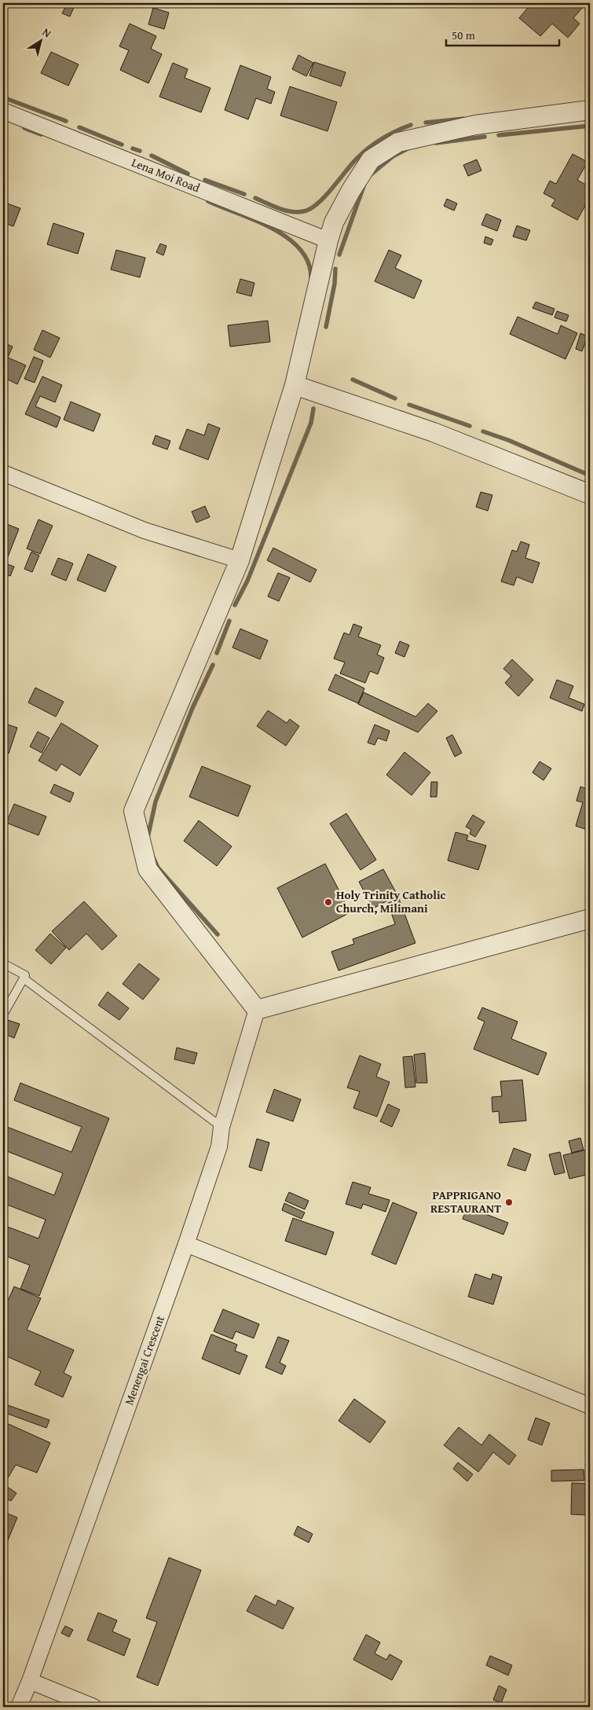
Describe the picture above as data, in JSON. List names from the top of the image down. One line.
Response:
{"streets":{"street":["Lena Moi Road","Menengai Crescent"]},"places":["Holy Trinity Catholic Church, Milimani","PAPPRIGANO RESTAURANT"],"scale_bar":"50 m","north":"top right"}
